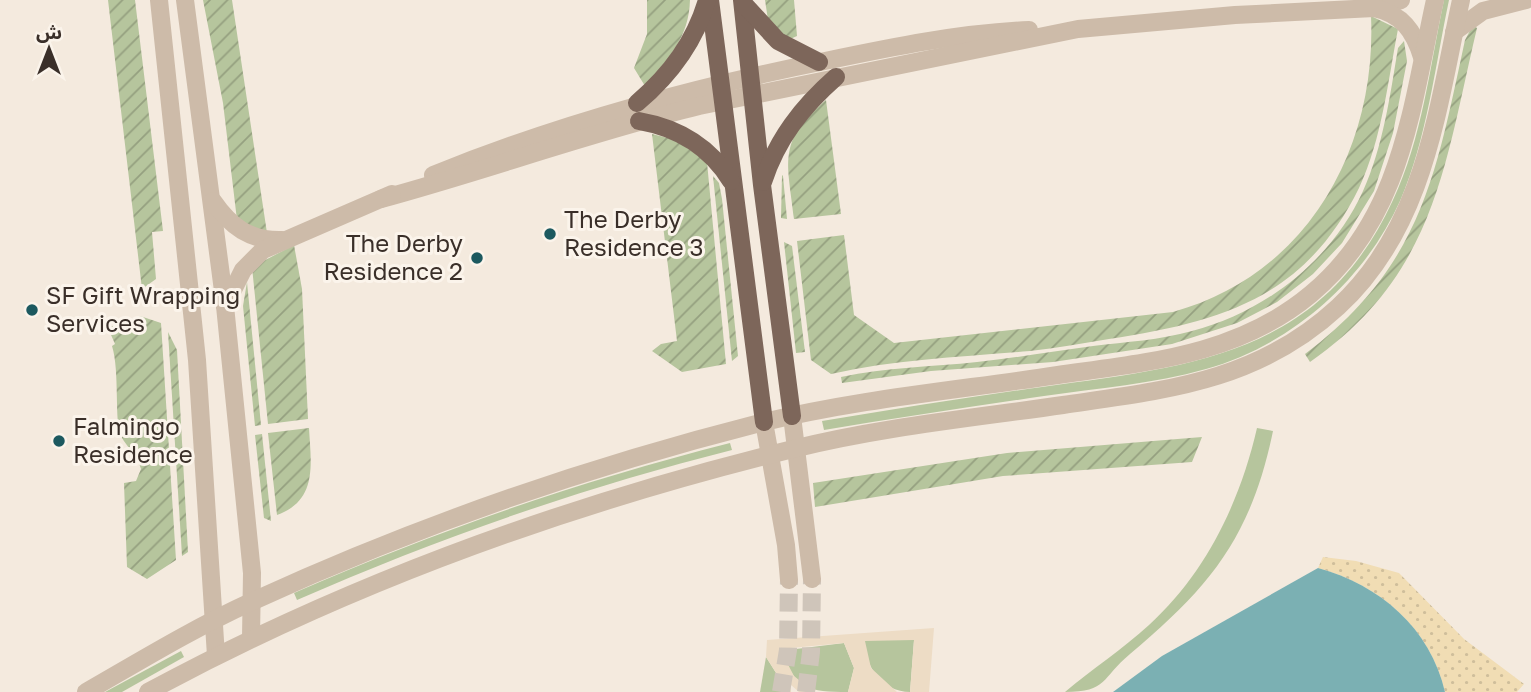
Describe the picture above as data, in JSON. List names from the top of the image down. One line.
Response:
{"places":["The Derby Residence 3","The Derby Residence 2","SF Gift Wrapping Services","Falmingo Residence"],"north":"top"}
